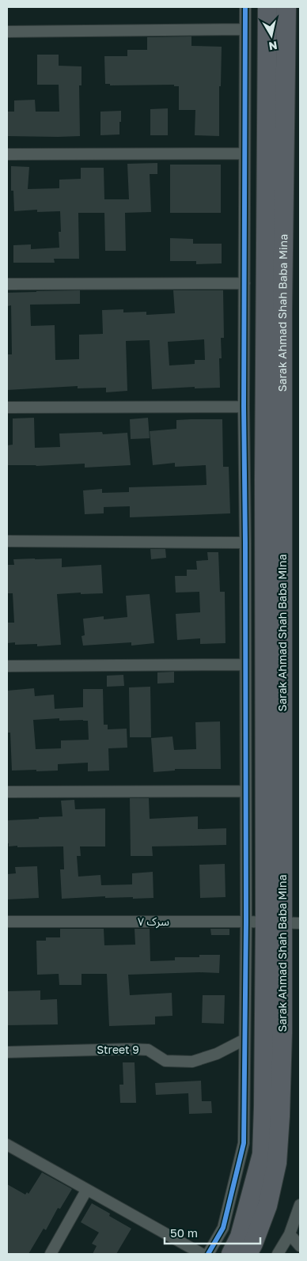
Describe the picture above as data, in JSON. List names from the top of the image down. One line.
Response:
{"streets":{"highway":["Sarak Ahmad Shah Baba Mina"],"street":["سرک ۷","Street 9"]},"crossings":[["Sarak Ahmad Shah Baba Mina","سرک ۷"]],"scale_bar":"50 m","north":"bottom"}
